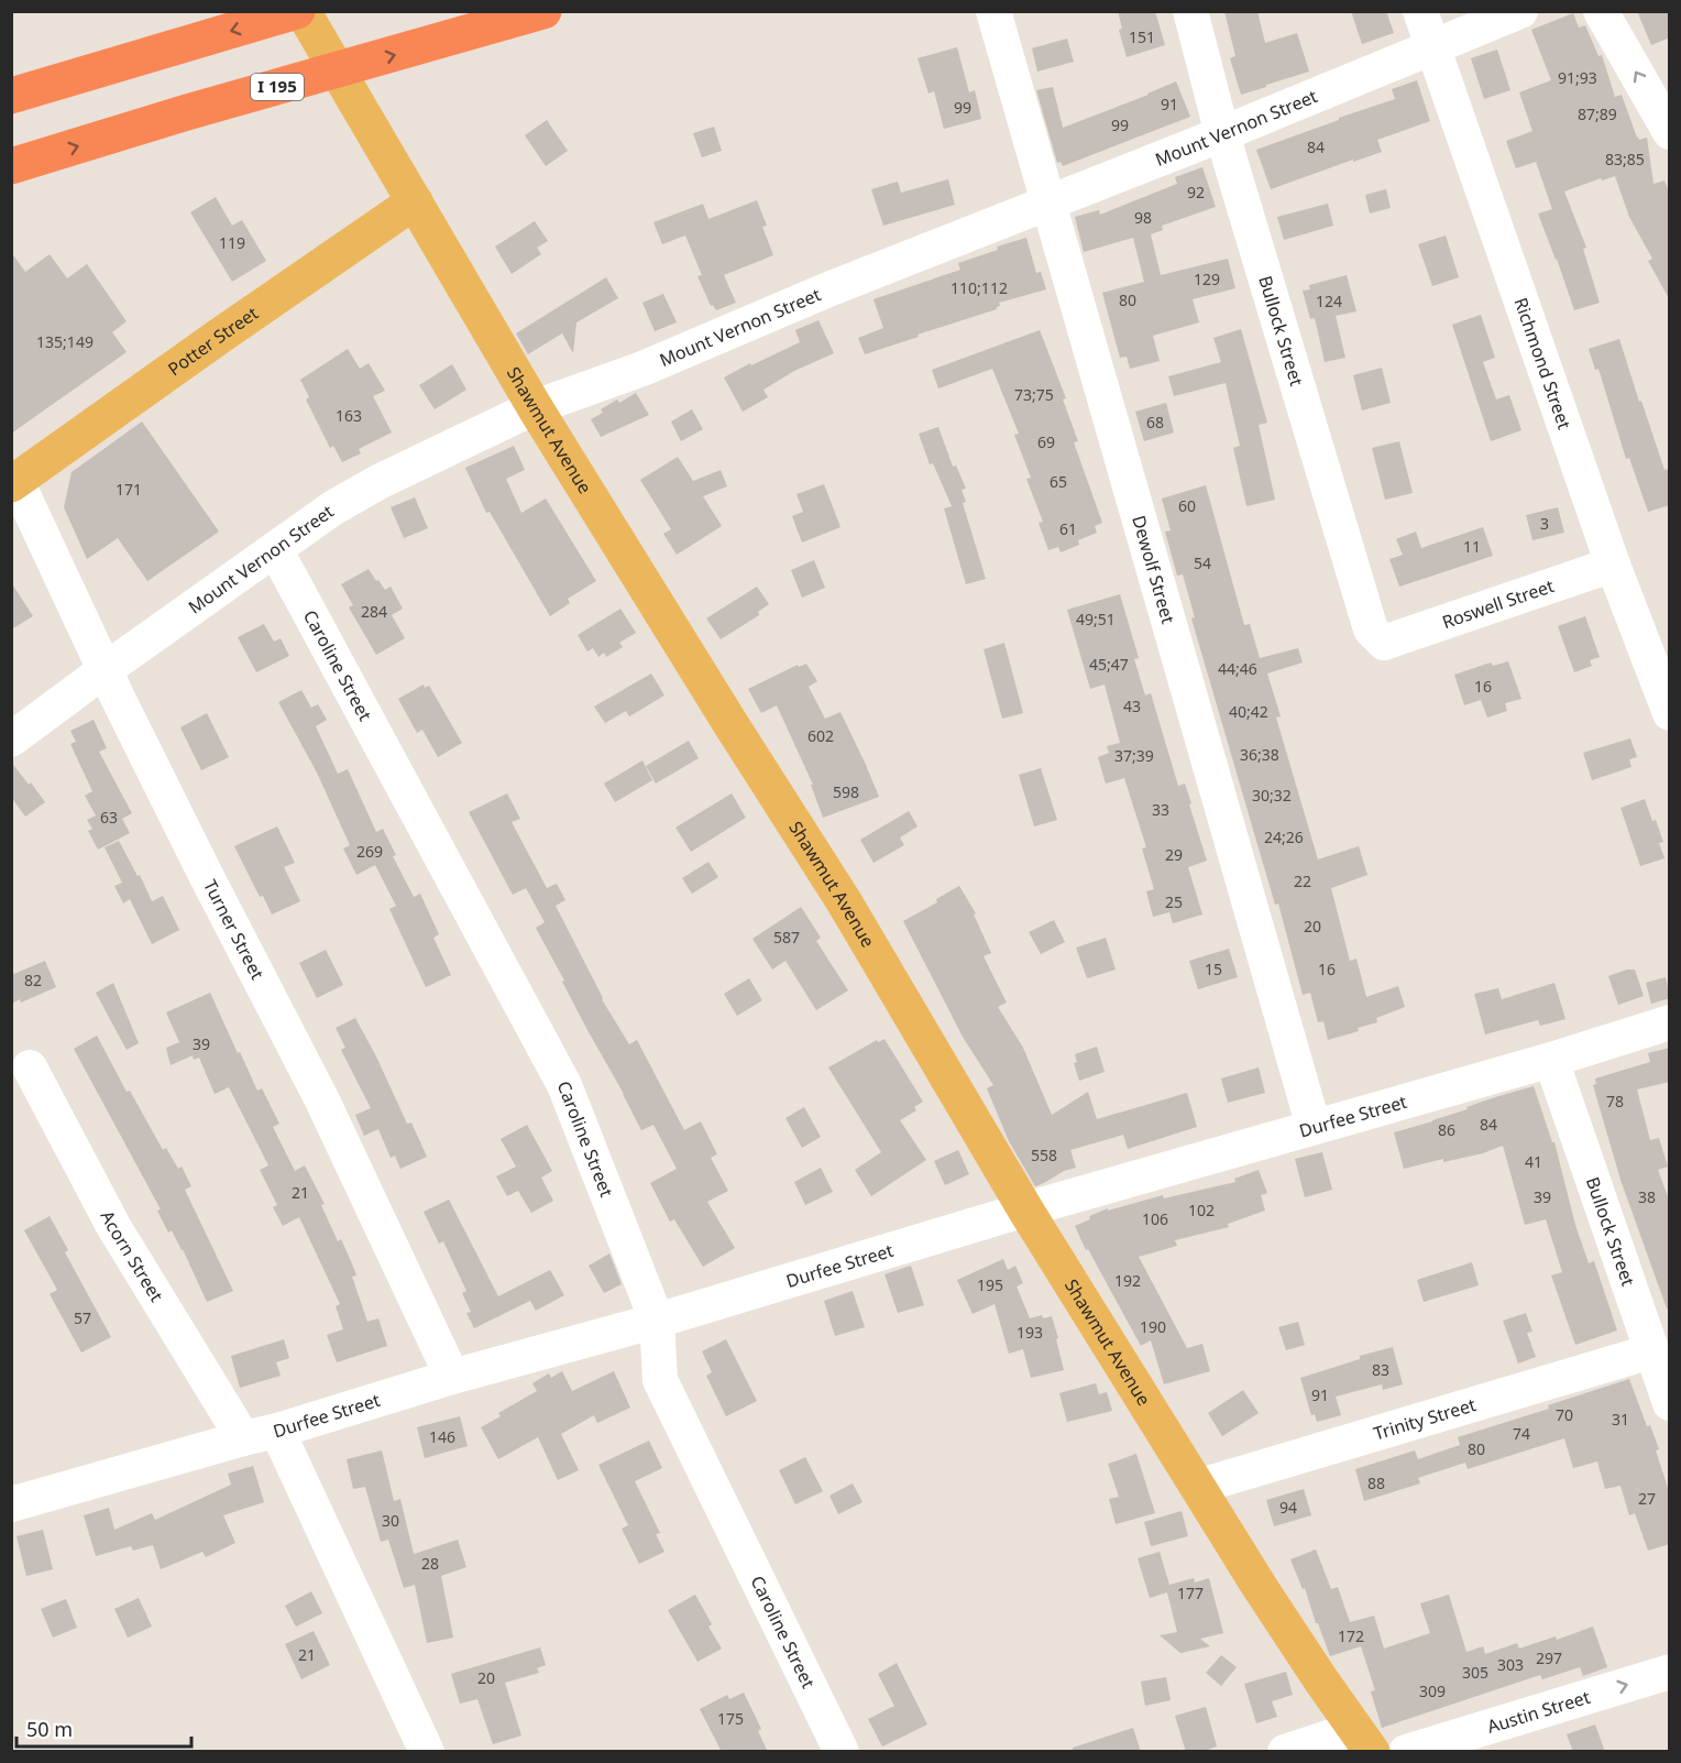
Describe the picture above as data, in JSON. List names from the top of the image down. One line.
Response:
{"streets":{"highway":["I 195"],"main road":["Potter Street","Shawmut Avenue"],"street":["Mount Vernon Street","Bullock Street","Richmond Street","Dewolf Street","Roswell Street","Caroline Street","Turner Street","Durfee Street","Acorn Street","Trinity Street","Austin Street"]},"crossings":[["Mount Vernon Street","Bullock Street"],["Mount Vernon Street","Richmond Street"],["Mount Vernon Street","Shawmut Avenue"],["Mount Vernon Street","Dewolf Street"],["Mount Vernon Street","Caroline Street"],["Mount Vernon Street","Turner Street"],["Bullock Street","Roswell Street"],["Bullock Street","Durfee Street"],["Bullock Street","Trinity Street"],["Potter Street","Shawmut Avenue"],["Potter Street","Turner Street"],["Richmond Street","Roswell Street"],["Shawmut Avenue","Durfee Street"],["Shawmut Avenue","Trinity Street"],["Dewolf Street","Durfee Street"],["Caroline Street","Durfee Street"],["Turner Street","Durfee Street"],["Durfee Street","Acorn Street"]],"one_way":["Austin Street"],"house_numbers":["151","91;93","91","99","87;89","99","84","83;85","92","98","119","129","110;112","80","124","135;149","73;75","163","68","69","65","171","60","3","61","11","54","284","49;51","45;47","44;46","16","43","40;42","602","36;38","37;39","598","30;32","33","63","24;26","269","29","22","25","20","587","15","16","82","39","78","84","86","558","41","21","39","38","102","106","192","195","57","190","193","83","91","70","31","74","146","80","88","27","94","30","28","177","172","21","297","303","305","20","309","175"],"scale_bar":"50 m"}
